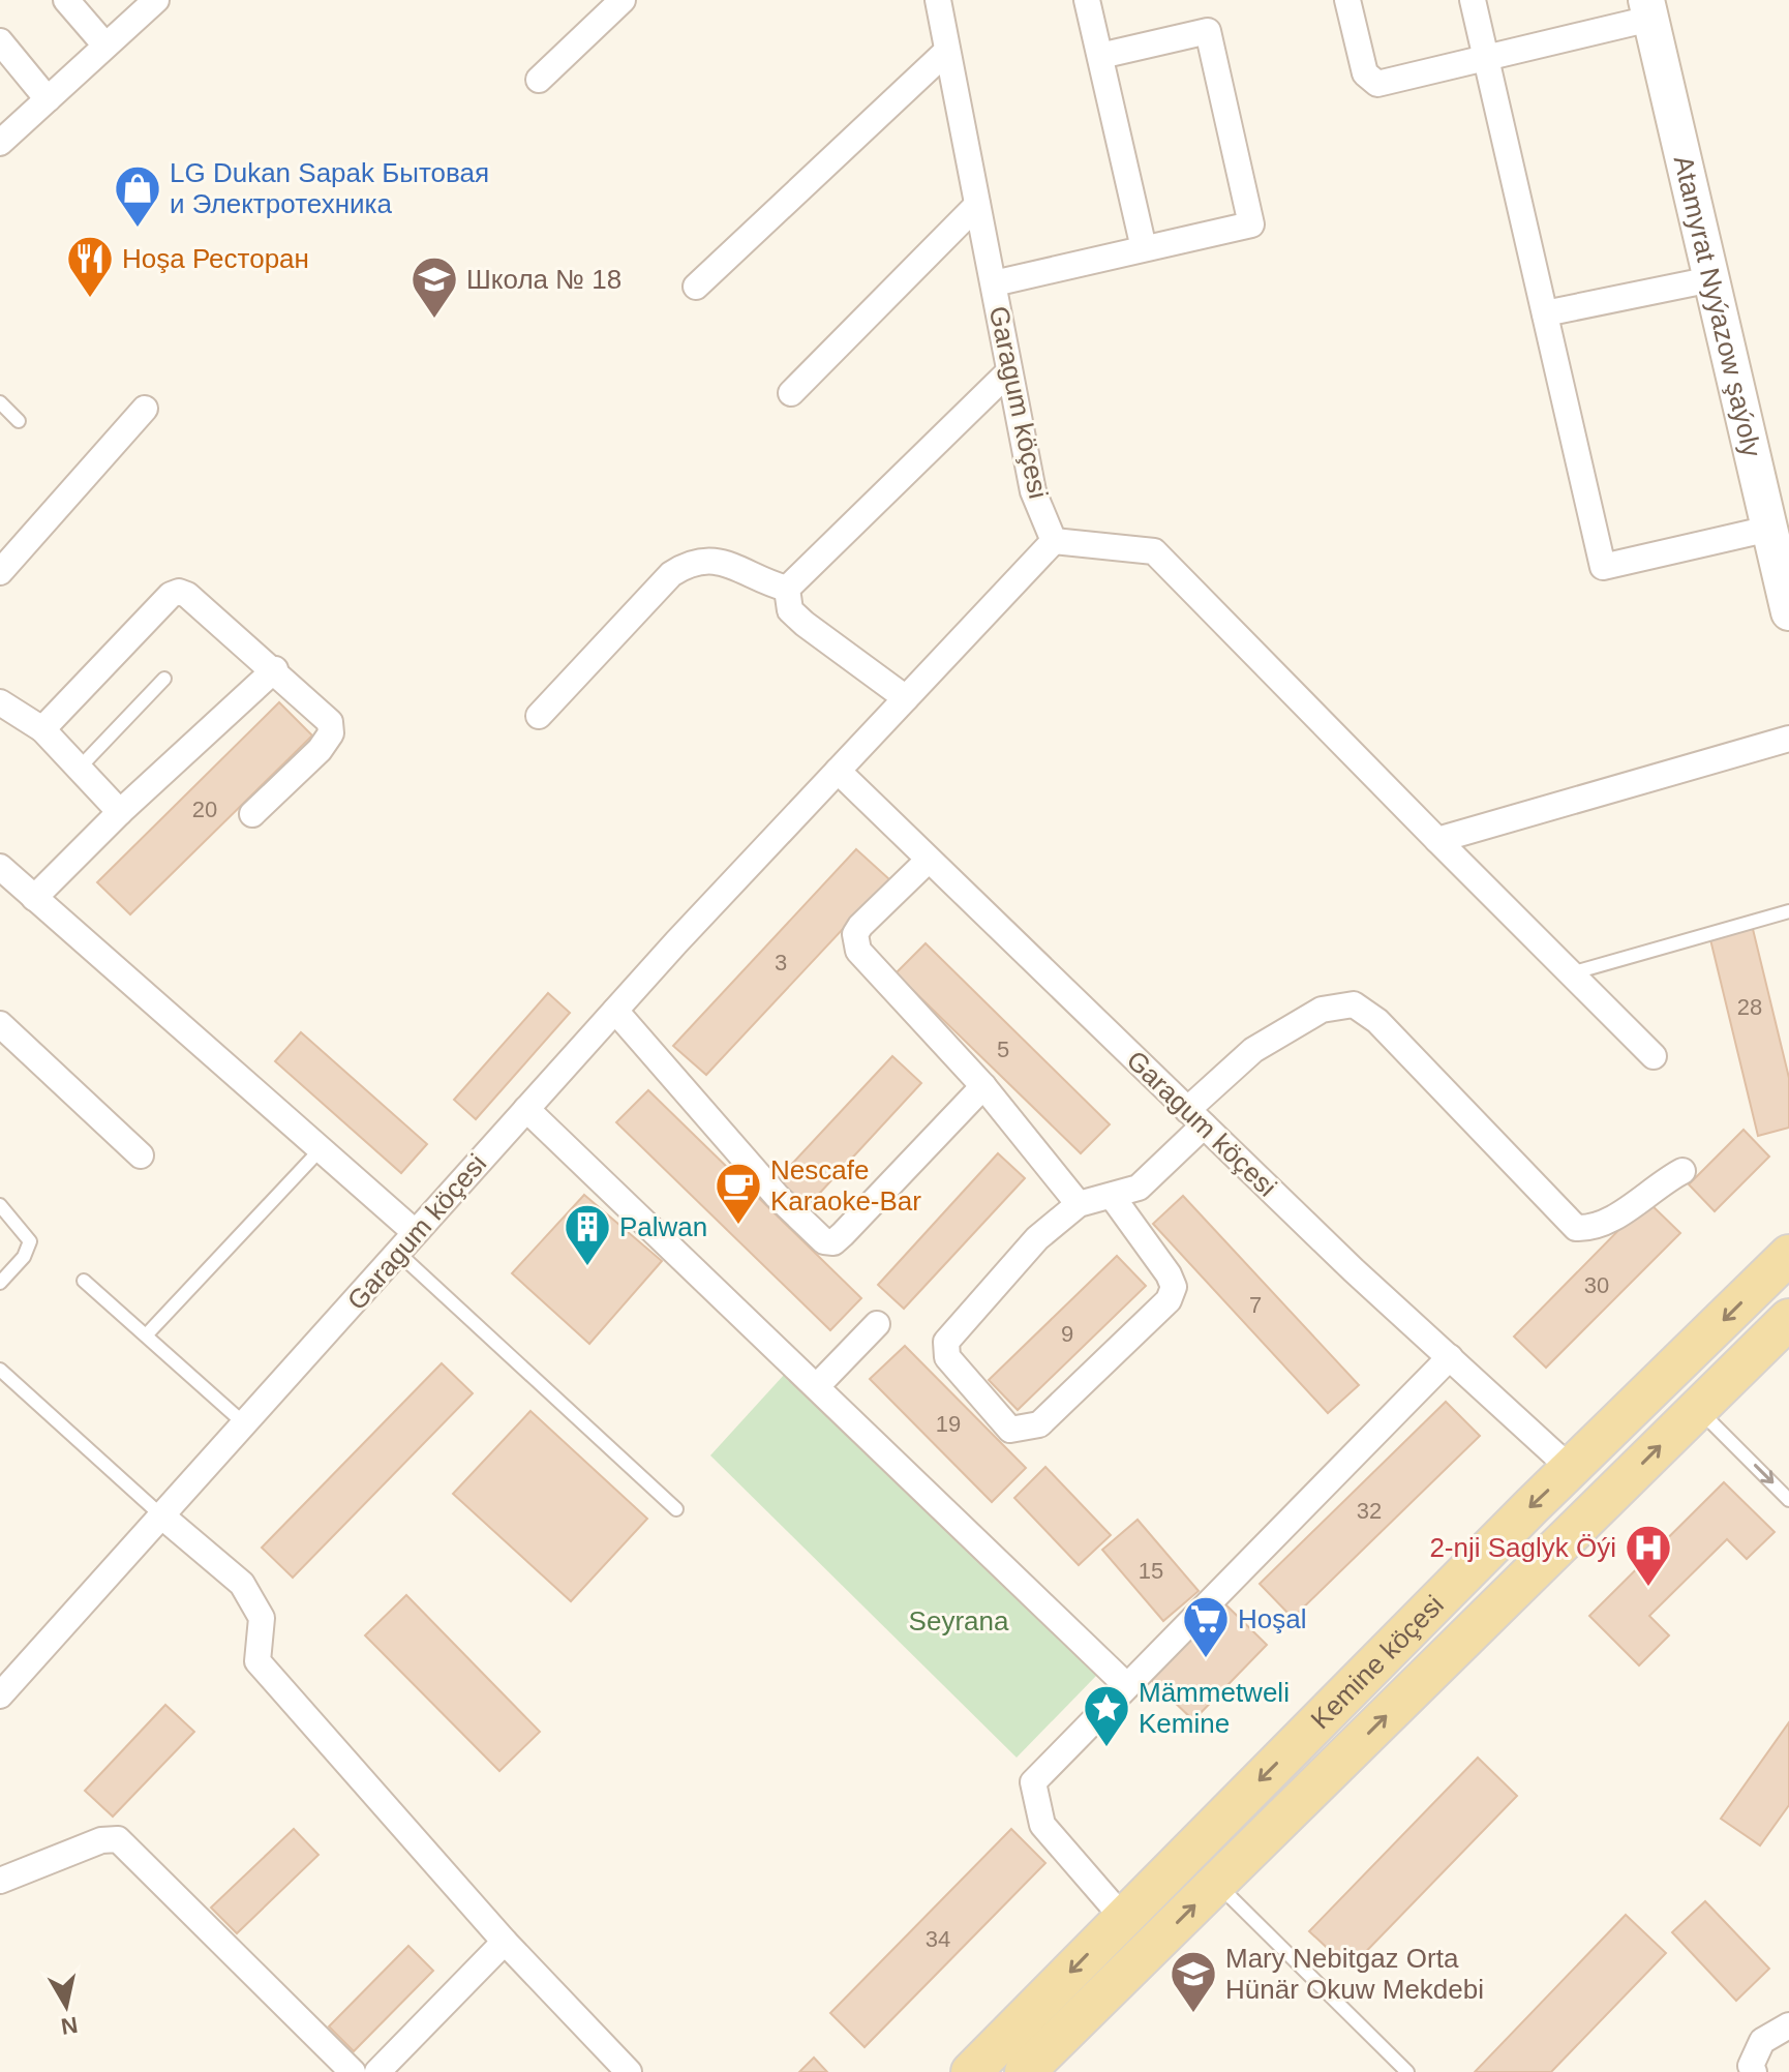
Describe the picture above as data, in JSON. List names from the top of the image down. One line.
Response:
{"streets":{"main road":["Kemine köçesi"],"street":["Atamyrat Nyýazow şaýoly","Garagum köçesi"]},"crossings":[["Garagum köçesi","Kemine köçesi"]],"parks":["Seyrana"],"places":{"shop":["LG Dukan Sapak Бытовая и Электротехника"],"restaurant":["Hoşa Ресторан"],"school or university":["Школа № 18","Mary Nebitgaz Orta Hünär Okuw Mekdebi"],"cafe":["Nescafe Karaoke-Bar"],"building":["Palwan"],"hospital":["2-nji Saglyk Öýi"],"supermarket":["Hoşal"],"place":["Mämmetweli Kemine"]},"house_numbers":["20","3","28","5","30","7","9","19","32","15","34"],"north":"bottom"}
